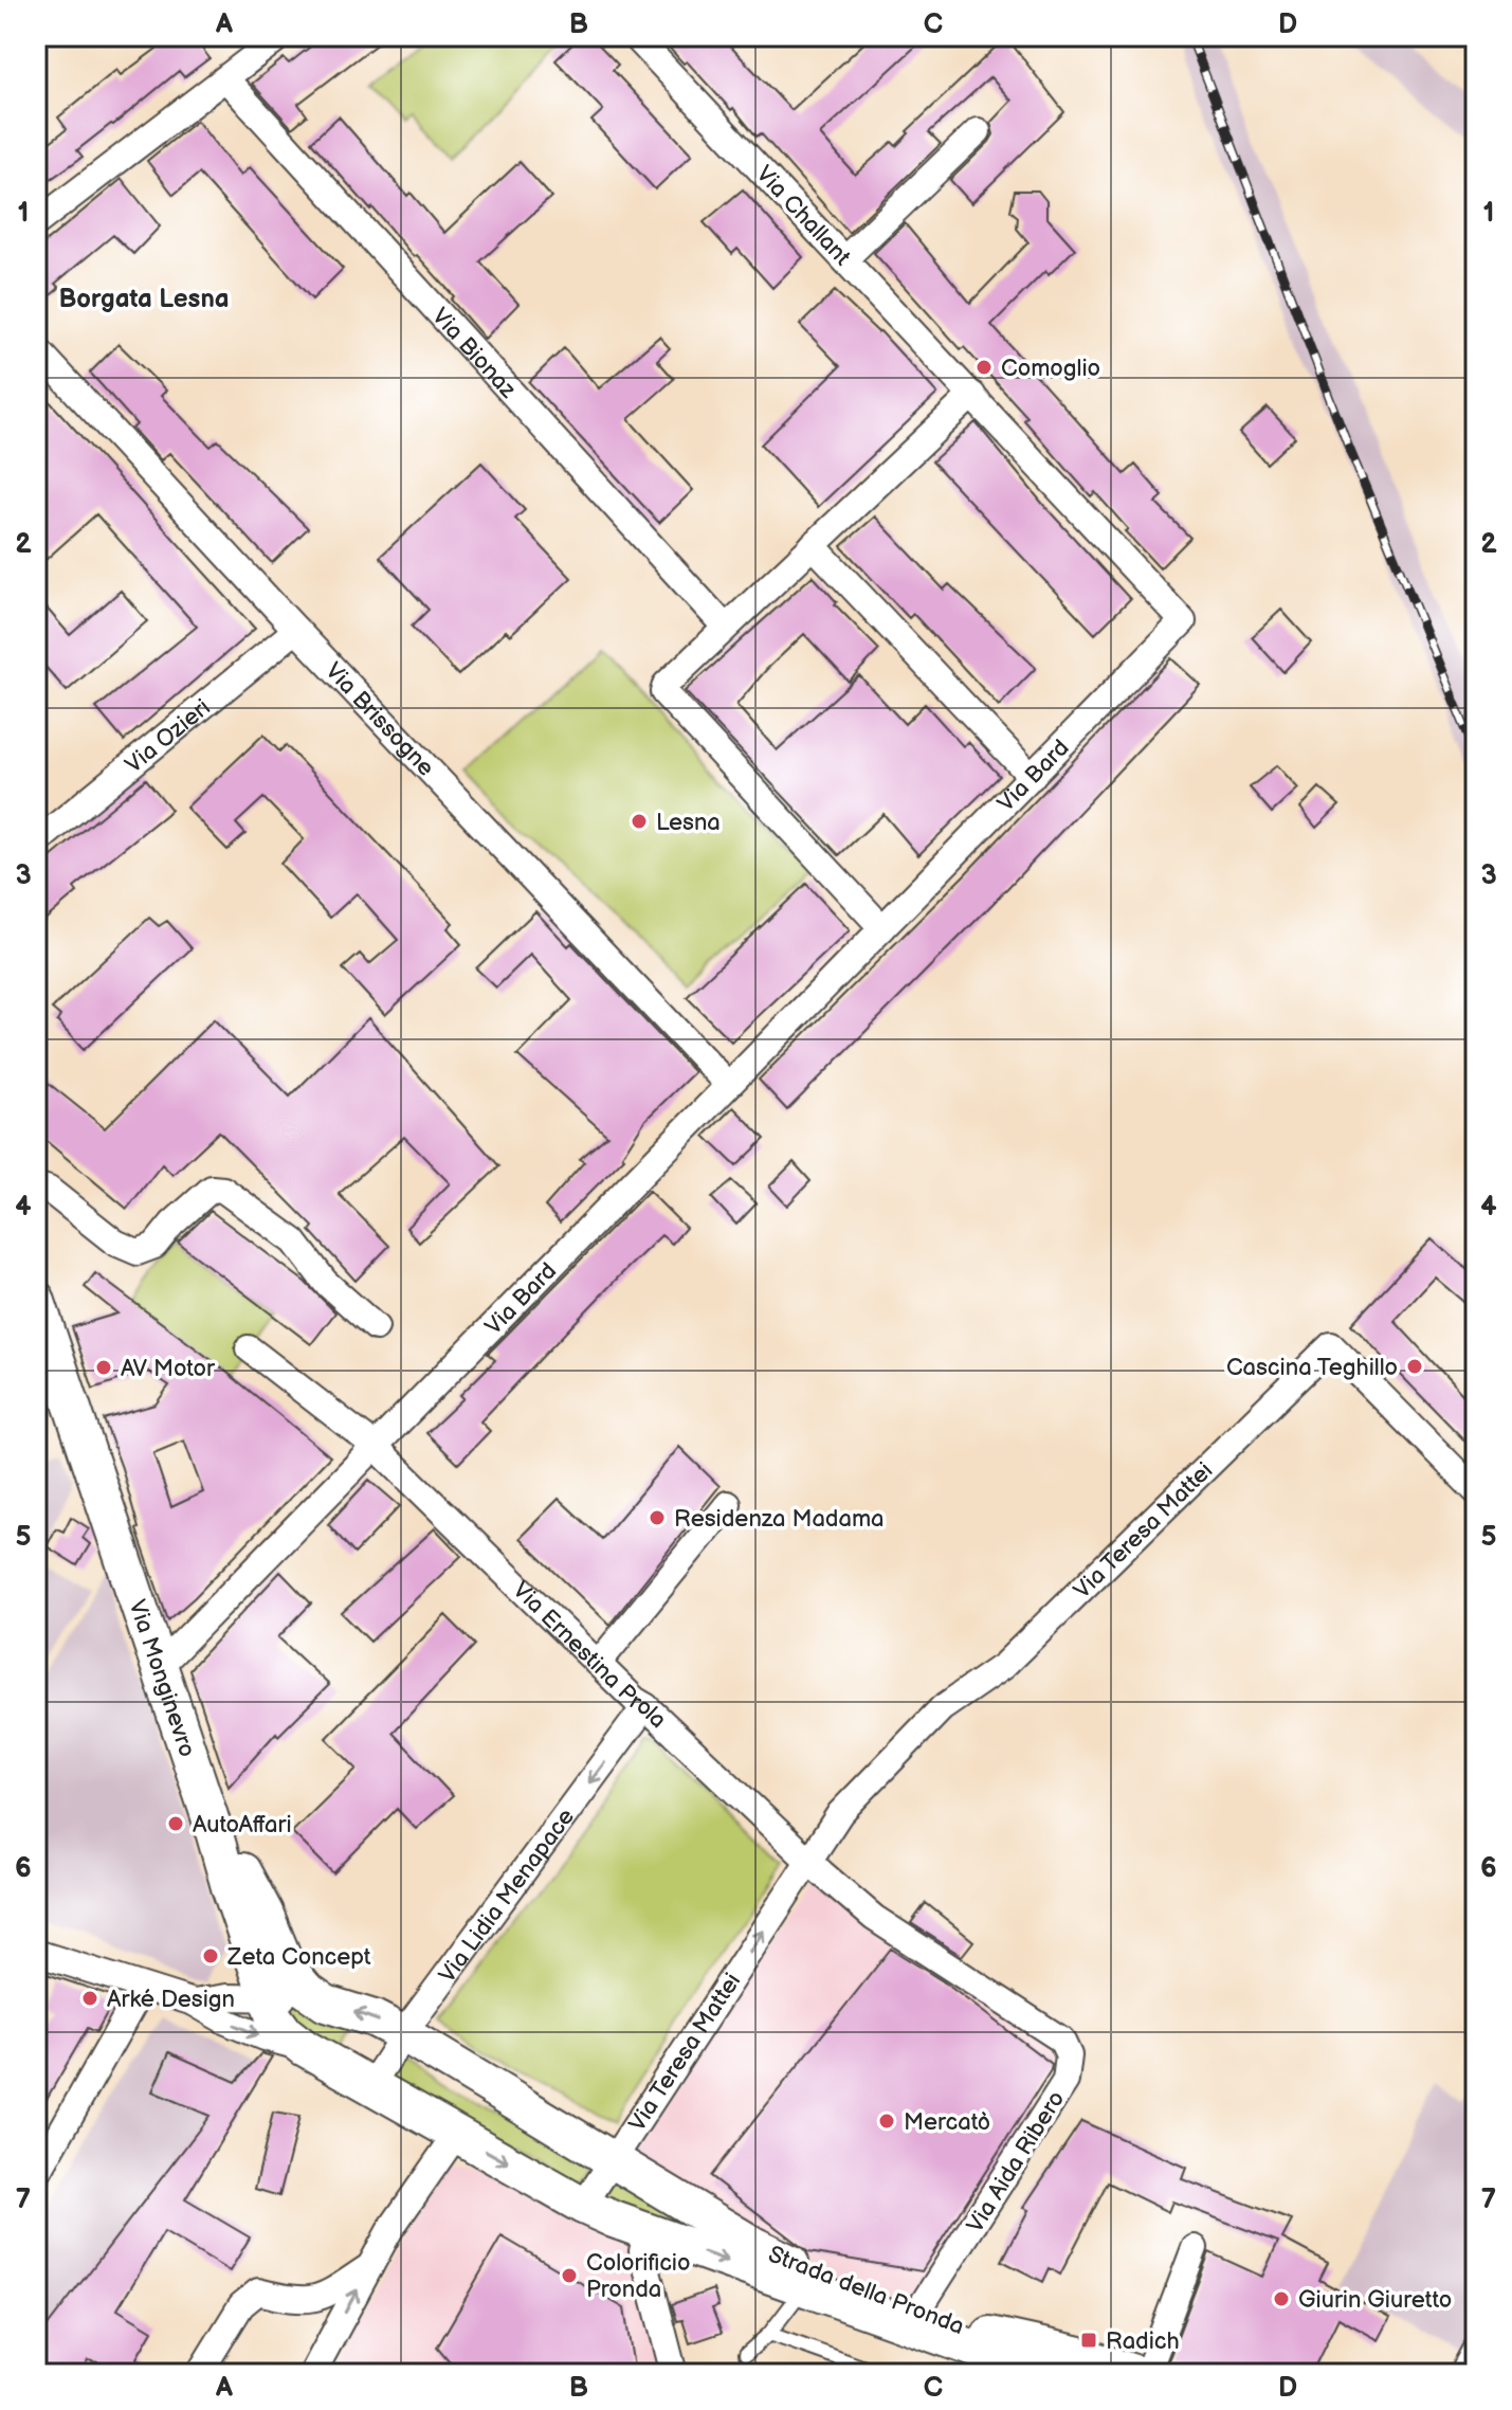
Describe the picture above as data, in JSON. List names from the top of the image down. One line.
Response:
{"streets":{"street":["Via Challant","Via Bionaz","Via Brissogne","Via Ozieri","Via Bard","Via Teresa Mattei","Via Ernestina Prola","Via Monginevro","Via Lidia Menapace","Via Aida Ribero","Strada della Pronda"]},"crossings":[["Via Challant","Via Bard"],["Via Brissogne","Via Ozieri"],["Via Brissogne","Via Bard"],["Via Bard","Via Ernestina Prola"],["Via Bard","Via Monginevro"],["Via Teresa Mattei","Via Ernestina Prola"],["Via Teresa Mattei","Via Aida Ribero"],["Via Teresa Mattei","Strada della Pronda"],["Via Ernestina Prola","Via Lidia Menapace"],["Via Ernestina Prola","Via Aida Ribero"],["Via Monginevro","Strada della Pronda"],["Via Lidia Menapace","Strada della Pronda"],["Via Aida Ribero","Strada della Pronda"]],"one_way":["Via Lidia Menapace"],"districts":["Borgata Lesna"],"places":{"other":["Comoglio","Lesna","Cascina Teghillo","AV Motor","Residenza Madama","AutoAffari","Zeta Concept","Arké Design","Mercatò","Colorificio Pronda","Giurin Giuretto"],"transit":["Radich"]},"grid":{"columns":["A","B","C","D"],"rows":["1","2","3","4","5","6","7"]}}
